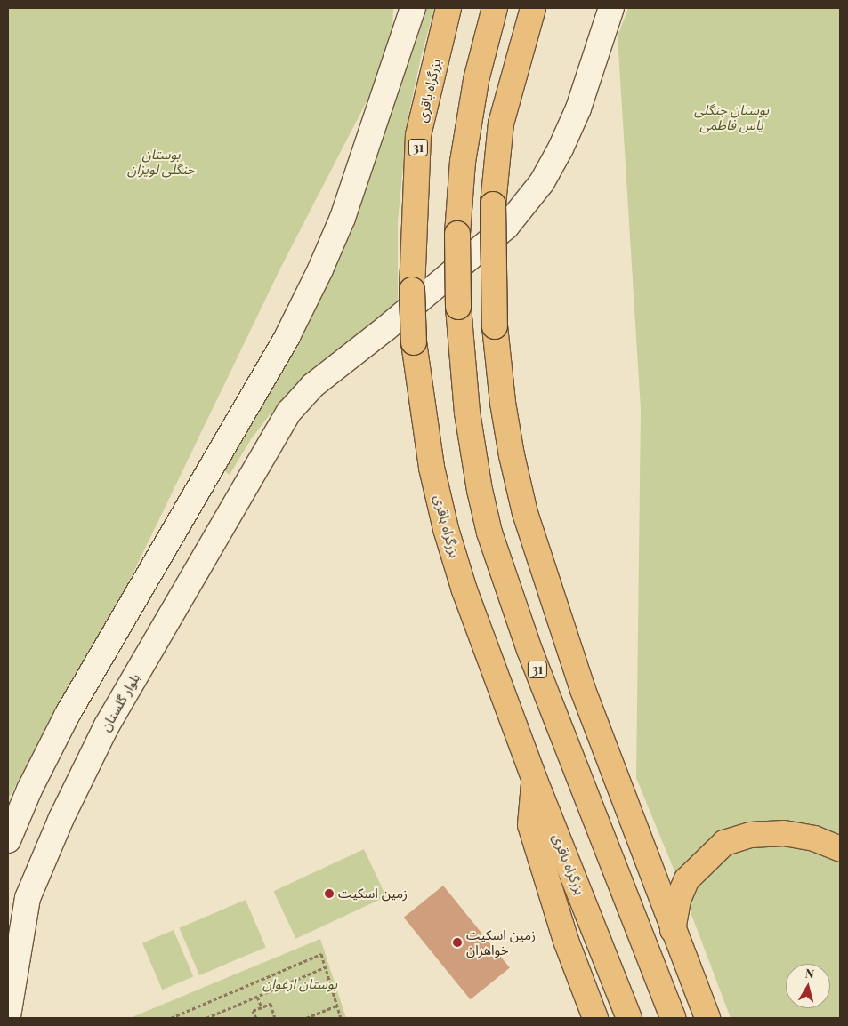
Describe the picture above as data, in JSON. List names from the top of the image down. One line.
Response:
{"streets":{"highway":["بزرگراه باقری","31"],"main road":["بلوار گلستان"]},"parks":["بوستان جنگلی یاس فاطمی","بوستان جنگلی لویزان","بوستان ارغوان"],"places":["زمین اسکیت","زمین اسکیت خواهران"],"north":"top"}
